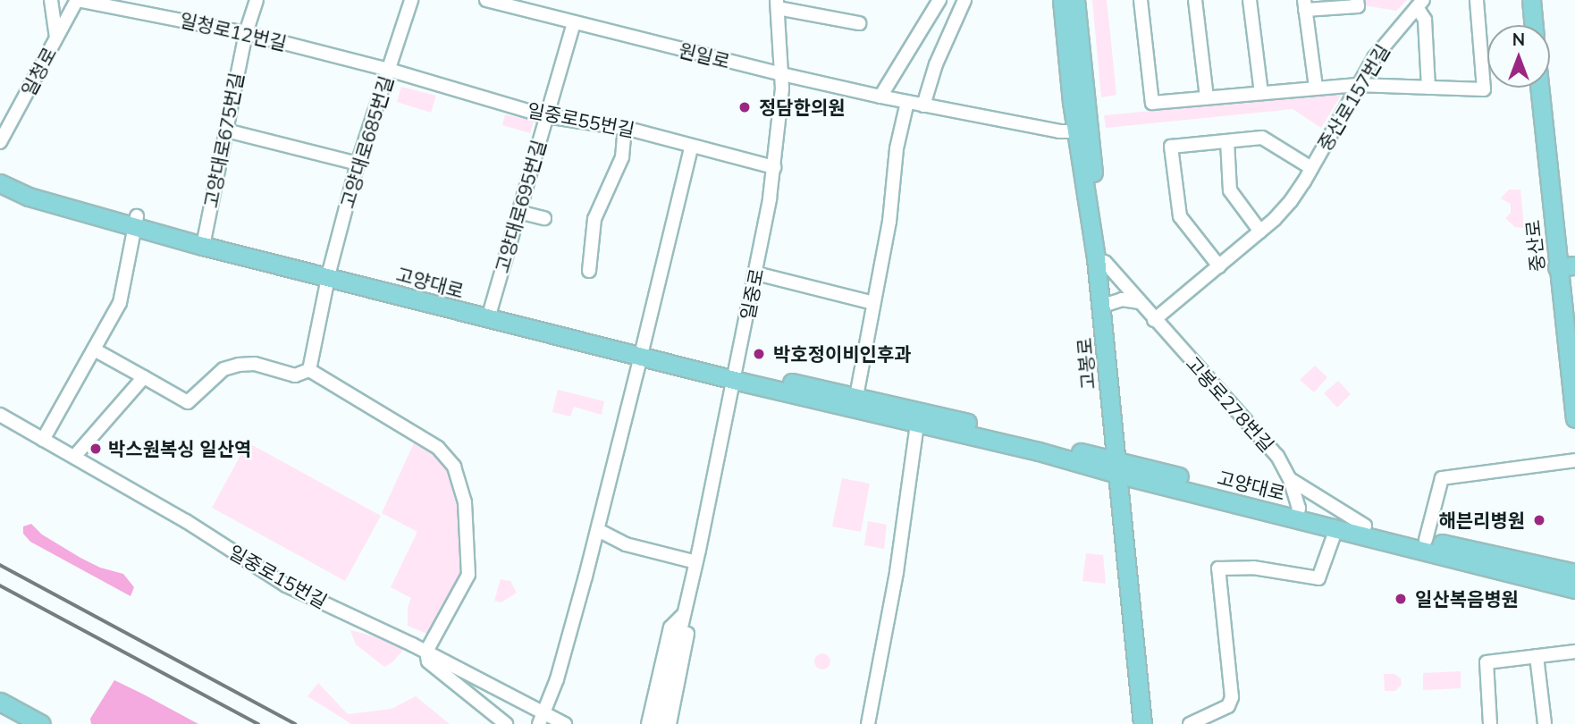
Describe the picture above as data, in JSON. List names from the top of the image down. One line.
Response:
{"streets":{"main road":["중산로","고양대로","고봉로"],"street":["일청로12번길","원일로","일청로","중산로157번길","일중로55번길","고양대로675번길","고양대로685번길","고양대로695번길","일중로","고봉로278번길","일중로15번길"]},"crossings":[["일청로12번길","일청로"],["일청로12번길","일중로55번길"],["일청로12번길","고양대로675번길"],["일청로12번길","고양대로685번길"],["원일로","고양대로695번길"],["원일로","일중로"],["원일로","고봉로"],["중산로157번길","고봉로278번길"],["일중로55번길","고양대로685번길"],["일중로55번길","고양대로695번길"],["일중로55번길","일중로"],["고양대로675번길","고양대로"],["고양대로685번길","고양대로"],["고양대로695번길","고양대로"],["고양대로","일중로"],["고양대로","고봉로"],["고양대로","고봉로278번길"],["고봉로","고봉로278번길"]],"places":["정담한의원","박호정이비인후과","박스원복싱 일산역","해븐리병원","일산복음병원"],"north":"top"}
